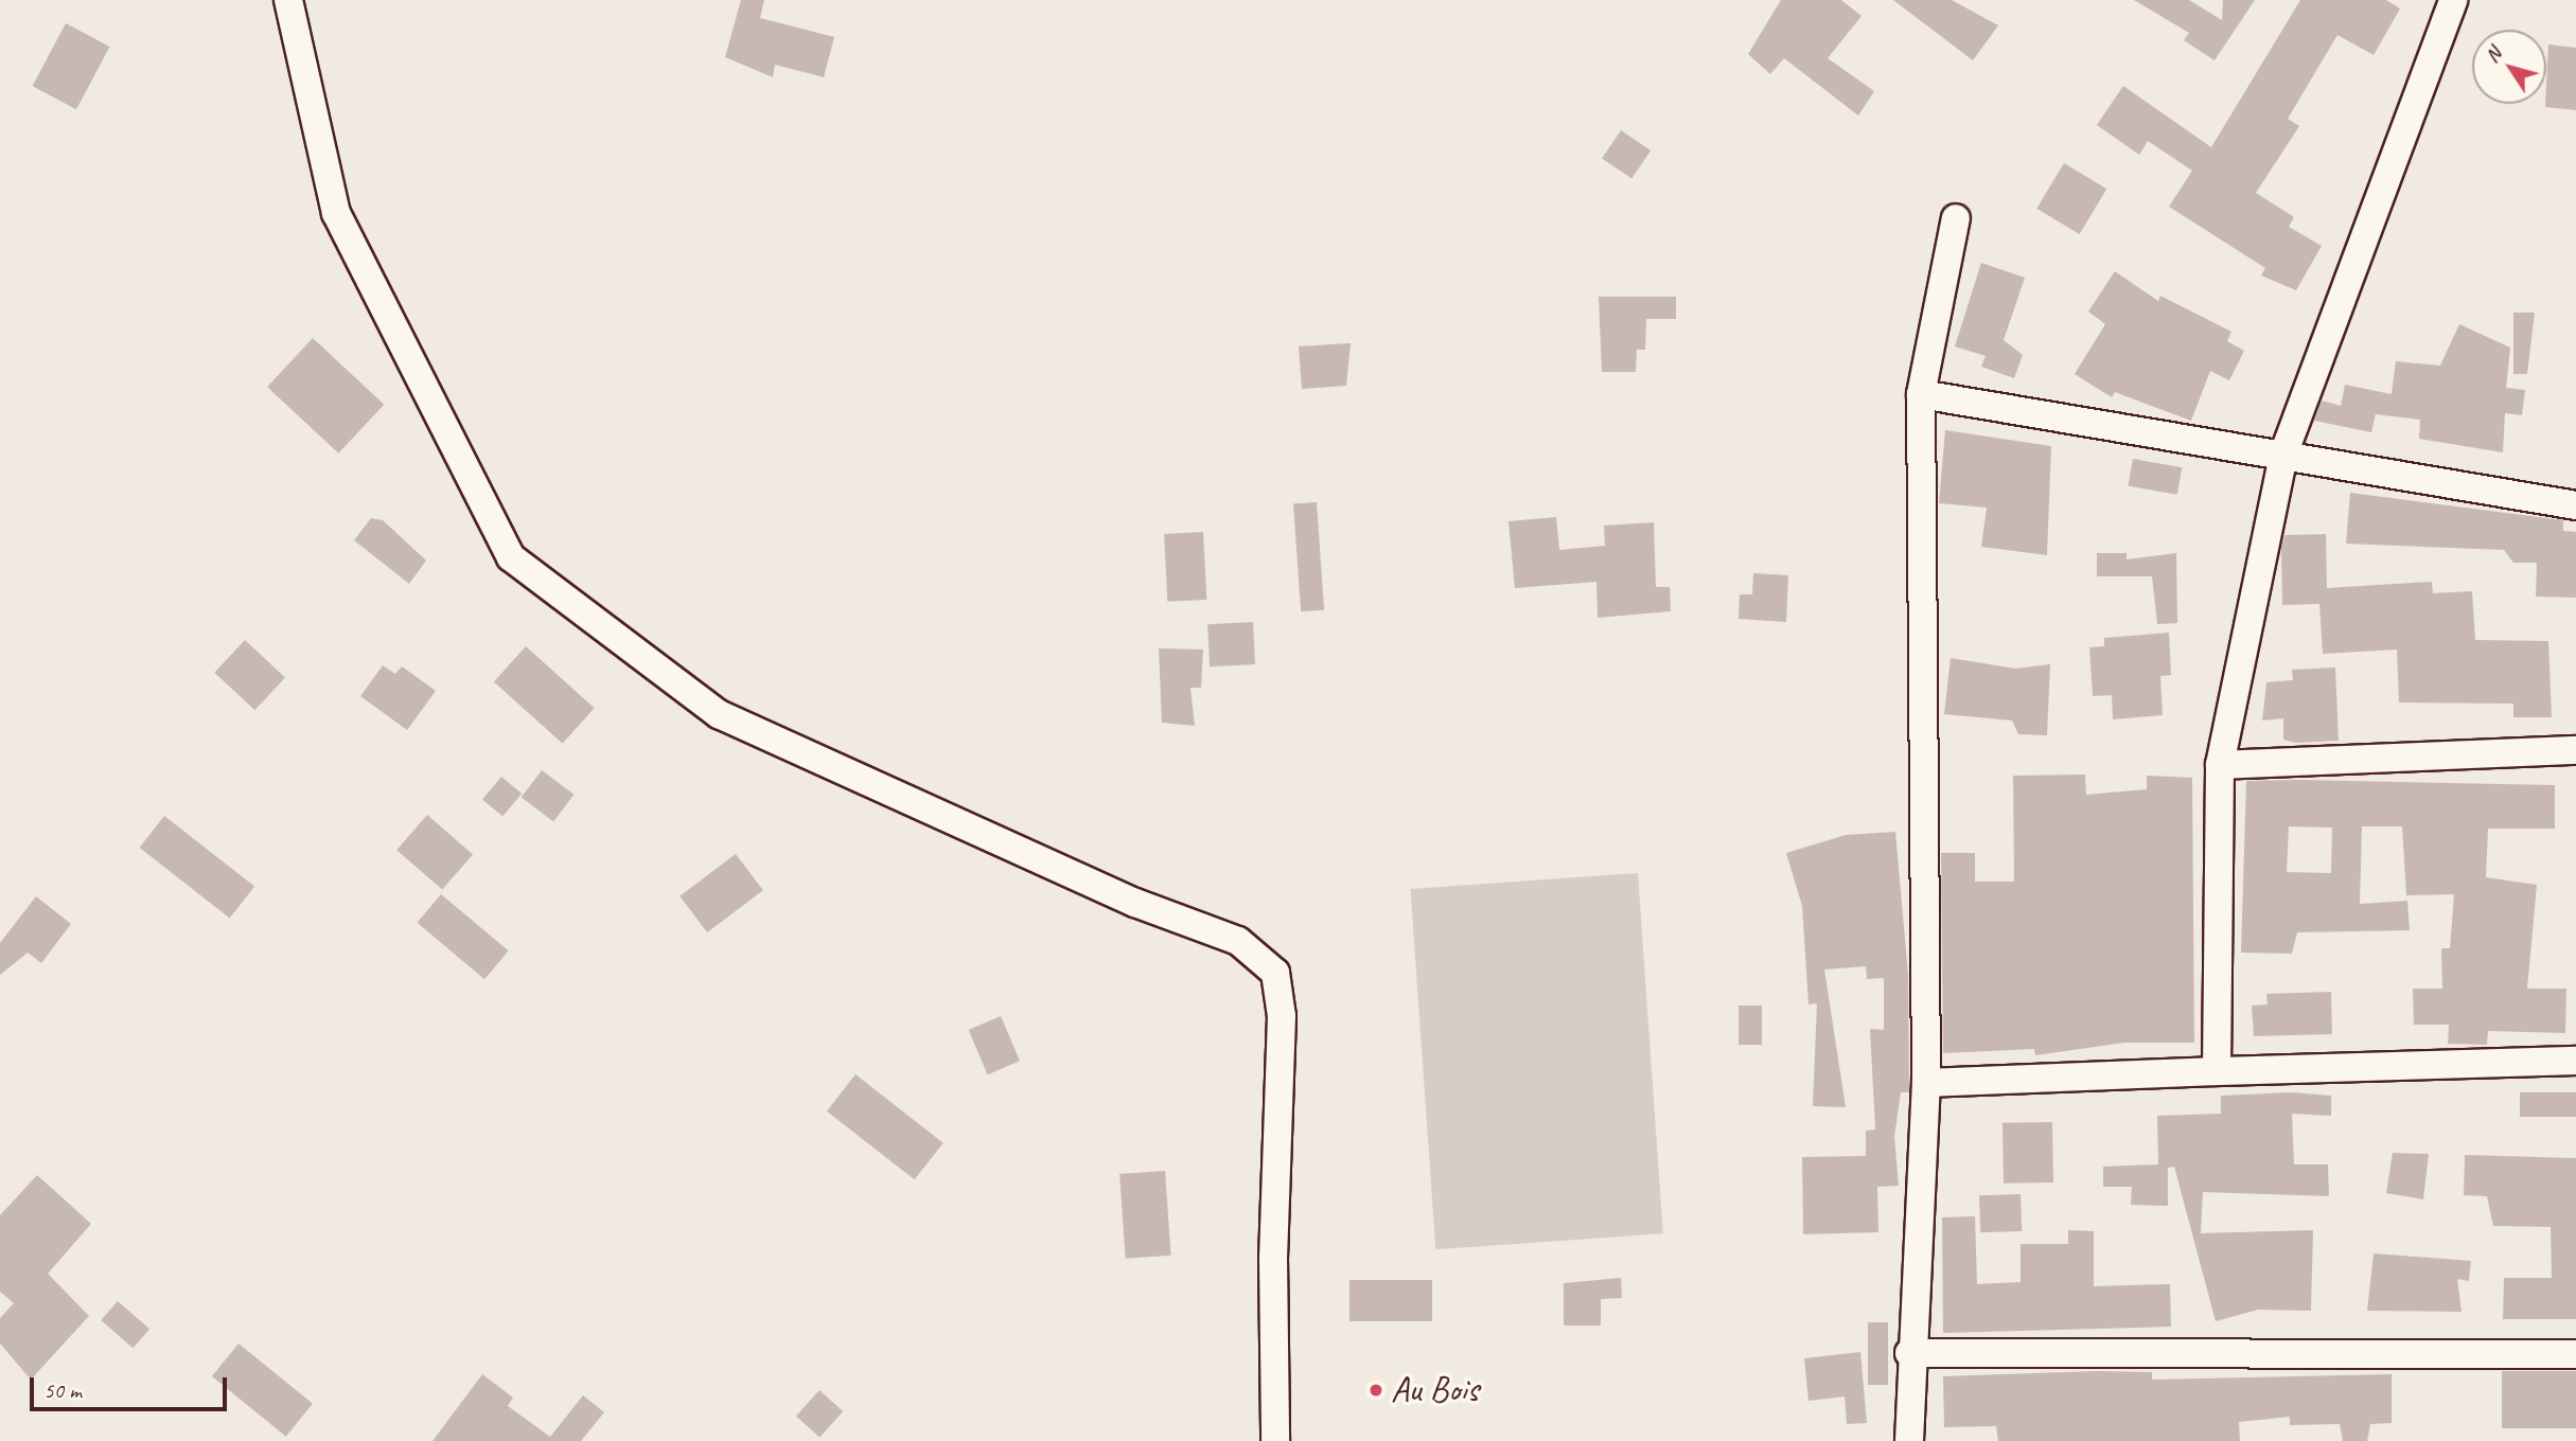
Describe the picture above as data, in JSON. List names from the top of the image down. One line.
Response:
{"places":["Au Bois"],"scale_bar":"50 m","north":"top left"}
